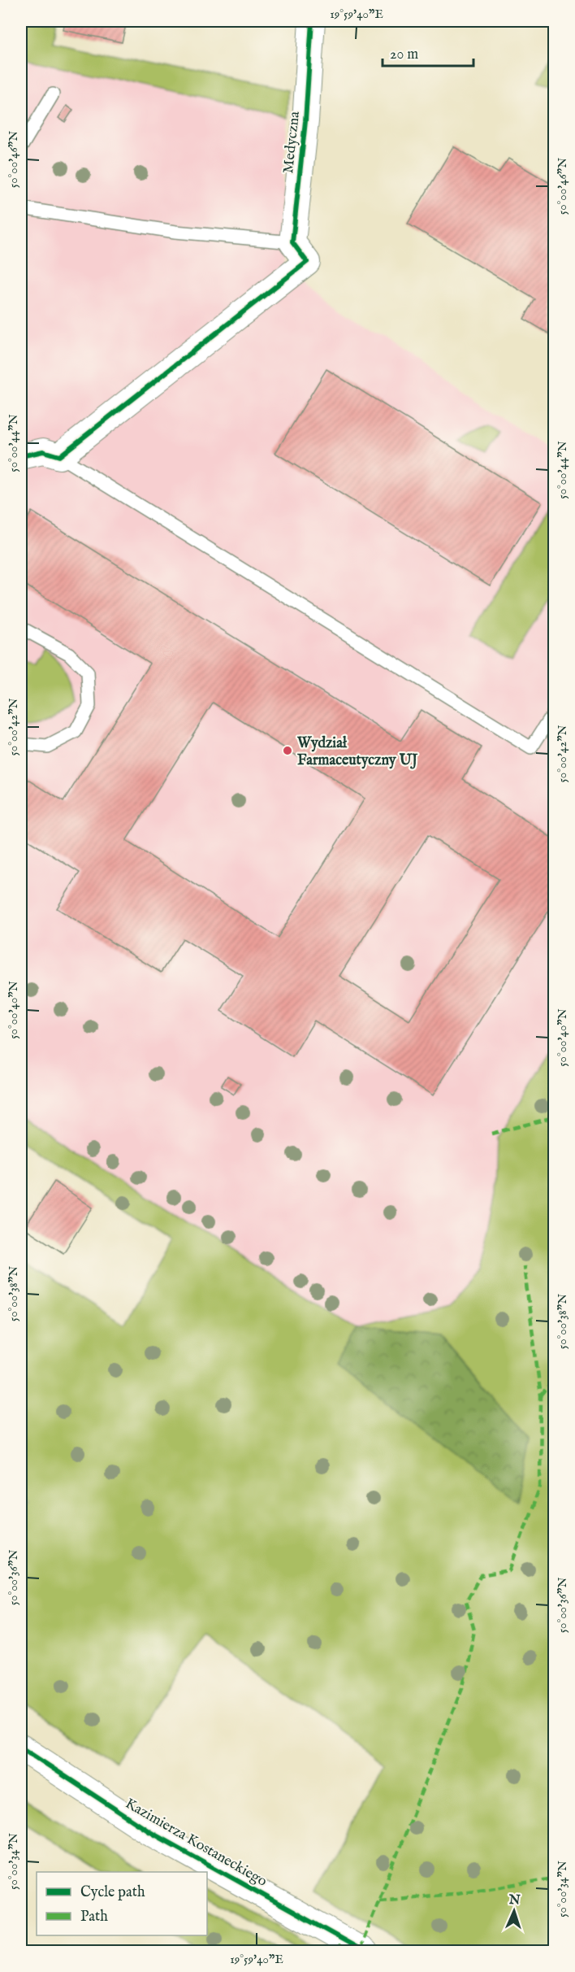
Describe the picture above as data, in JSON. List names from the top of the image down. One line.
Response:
{"streets":{"street":["Medyczna","Kazimierza Kostaneckiego"]},"places":["Wydział Farmaceutyczny UJ"],"legend":["Cycle path","Path"],"scale_bar":"20 m","north":"top","coordinates":["19°59'40\"E","50°00'46\"N","50°00'44\"N","50°00'42\"N","50°00'40\"N","50°00'38\"N","50°00'36\"N","50°00'34\"N"]}
